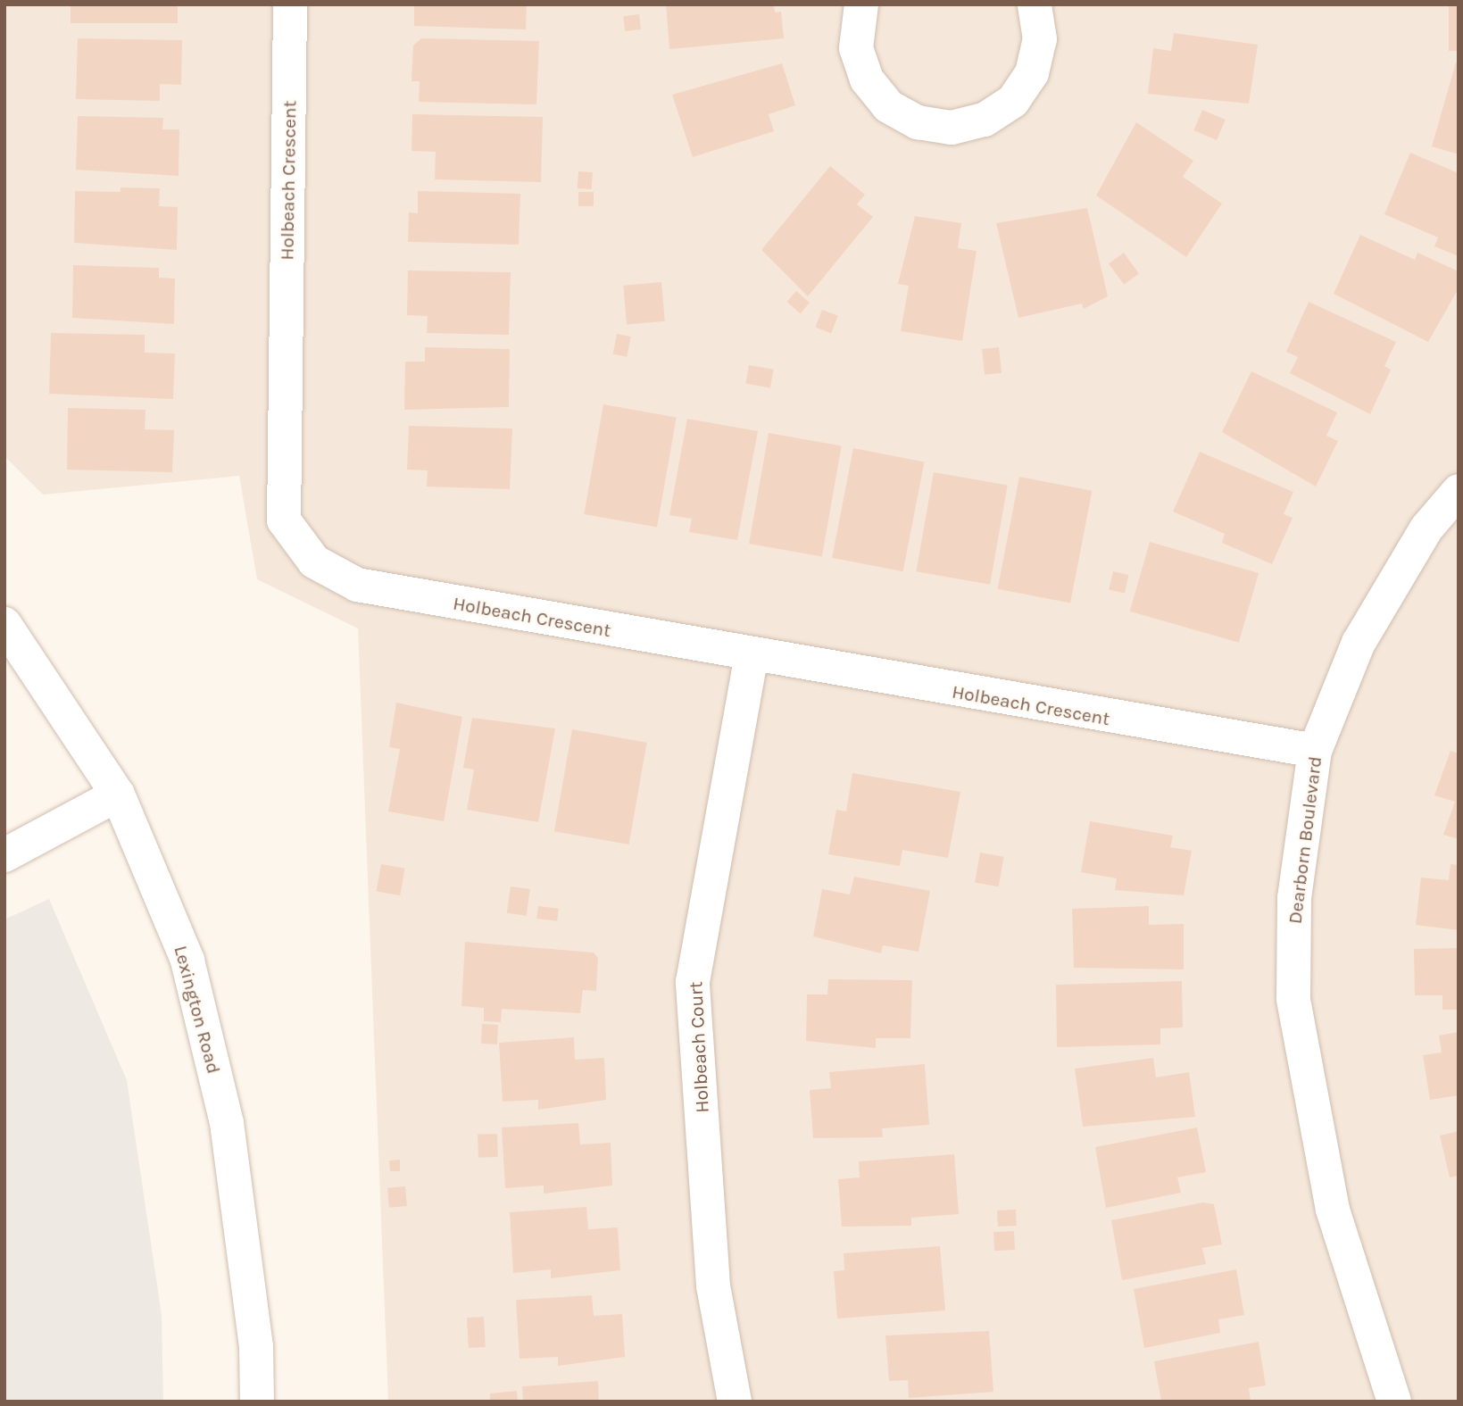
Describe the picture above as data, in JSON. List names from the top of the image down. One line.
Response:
{"streets":{"street":["Holbeach Crescent","Dearborn Boulevard","Lexington Road","Holbeach Court"]},"crossings":[["Holbeach Crescent","Dearborn Boulevard"],["Holbeach Crescent","Holbeach Court"]]}
